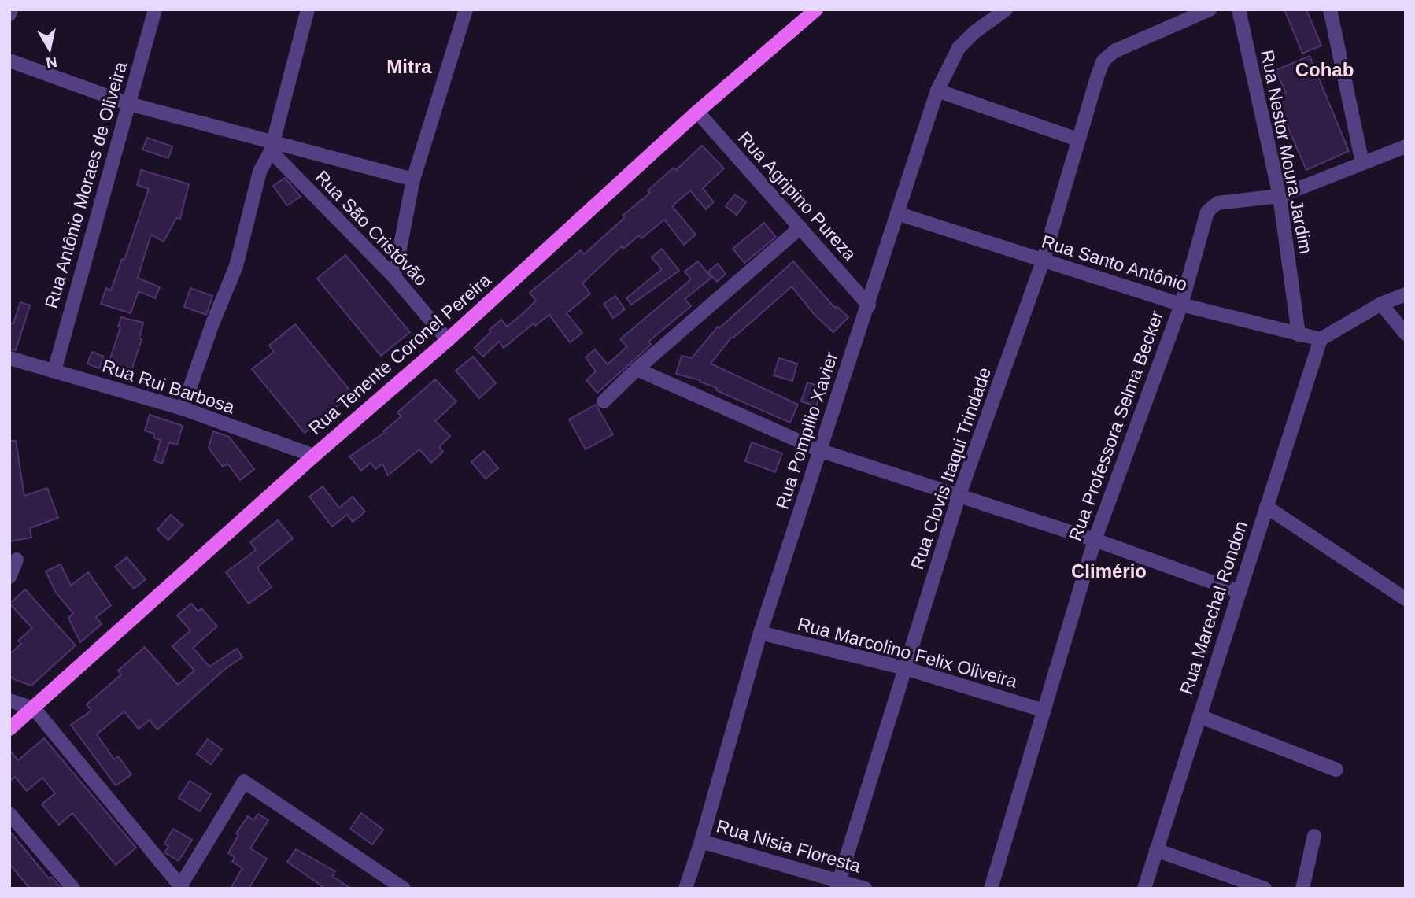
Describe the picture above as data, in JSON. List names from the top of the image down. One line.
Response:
{"streets":{"main road":["Rua Tenente Coronel Pereira"],"street":["Rua Nestor Moura Jardim","Rua Antônio Moraes de Oliveira","Rua Agripino Pureza","Rua São Cristóvão","Rua Santo Antônio","Rua Rui Barbosa","Rua Professora Selma Becker","Rua Pompilio Xavier","Rua Clovis Itaqui Trindade","Rua Marechal Rondon","Rua Marcolino Felix Oliveira","Rua Nisia Floresta"]},"crossings":[["Rua Nestor Moura Jardim","Rua Santo Antônio"],["Rua Nestor Moura Jardim","Rua Professora Selma Becker"],["Rua Antônio Moraes de Oliveira","Rua São Cristóvão"],["Rua Antônio Moraes de Oliveira","Rua Rui Barbosa"],["Rua Agripino Pureza","Rua Tenente Coronel Pereira"],["Rua Agripino Pureza","Rua Pompilio Xavier"],["Rua São Cristóvão","Rua Tenente Coronel Pereira"],["Rua Santo Antônio","Rua Professora Selma Becker"],["Rua Santo Antônio","Rua Pompilio Xavier"],["Rua Santo Antônio","Rua Clovis Itaqui Trindade"],["Rua Santo Antônio","Rua Marechal Rondon"],["Rua Tenente Coronel Pereira","Rua Rui Barbosa"],["Rua Professora Selma Becker","Rua Marcolino Felix Oliveira"],["Rua Pompilio Xavier","Rua Marcolino Felix Oliveira"],["Rua Pompilio Xavier","Rua Nisia Floresta"],["Rua Clovis Itaqui Trindade","Rua Marcolino Felix Oliveira"],["Rua Clovis Itaqui Trindade","Rua Nisia Floresta"]],"districts":["Mitra","Cohab","Climério"],"north":"bottom"}
